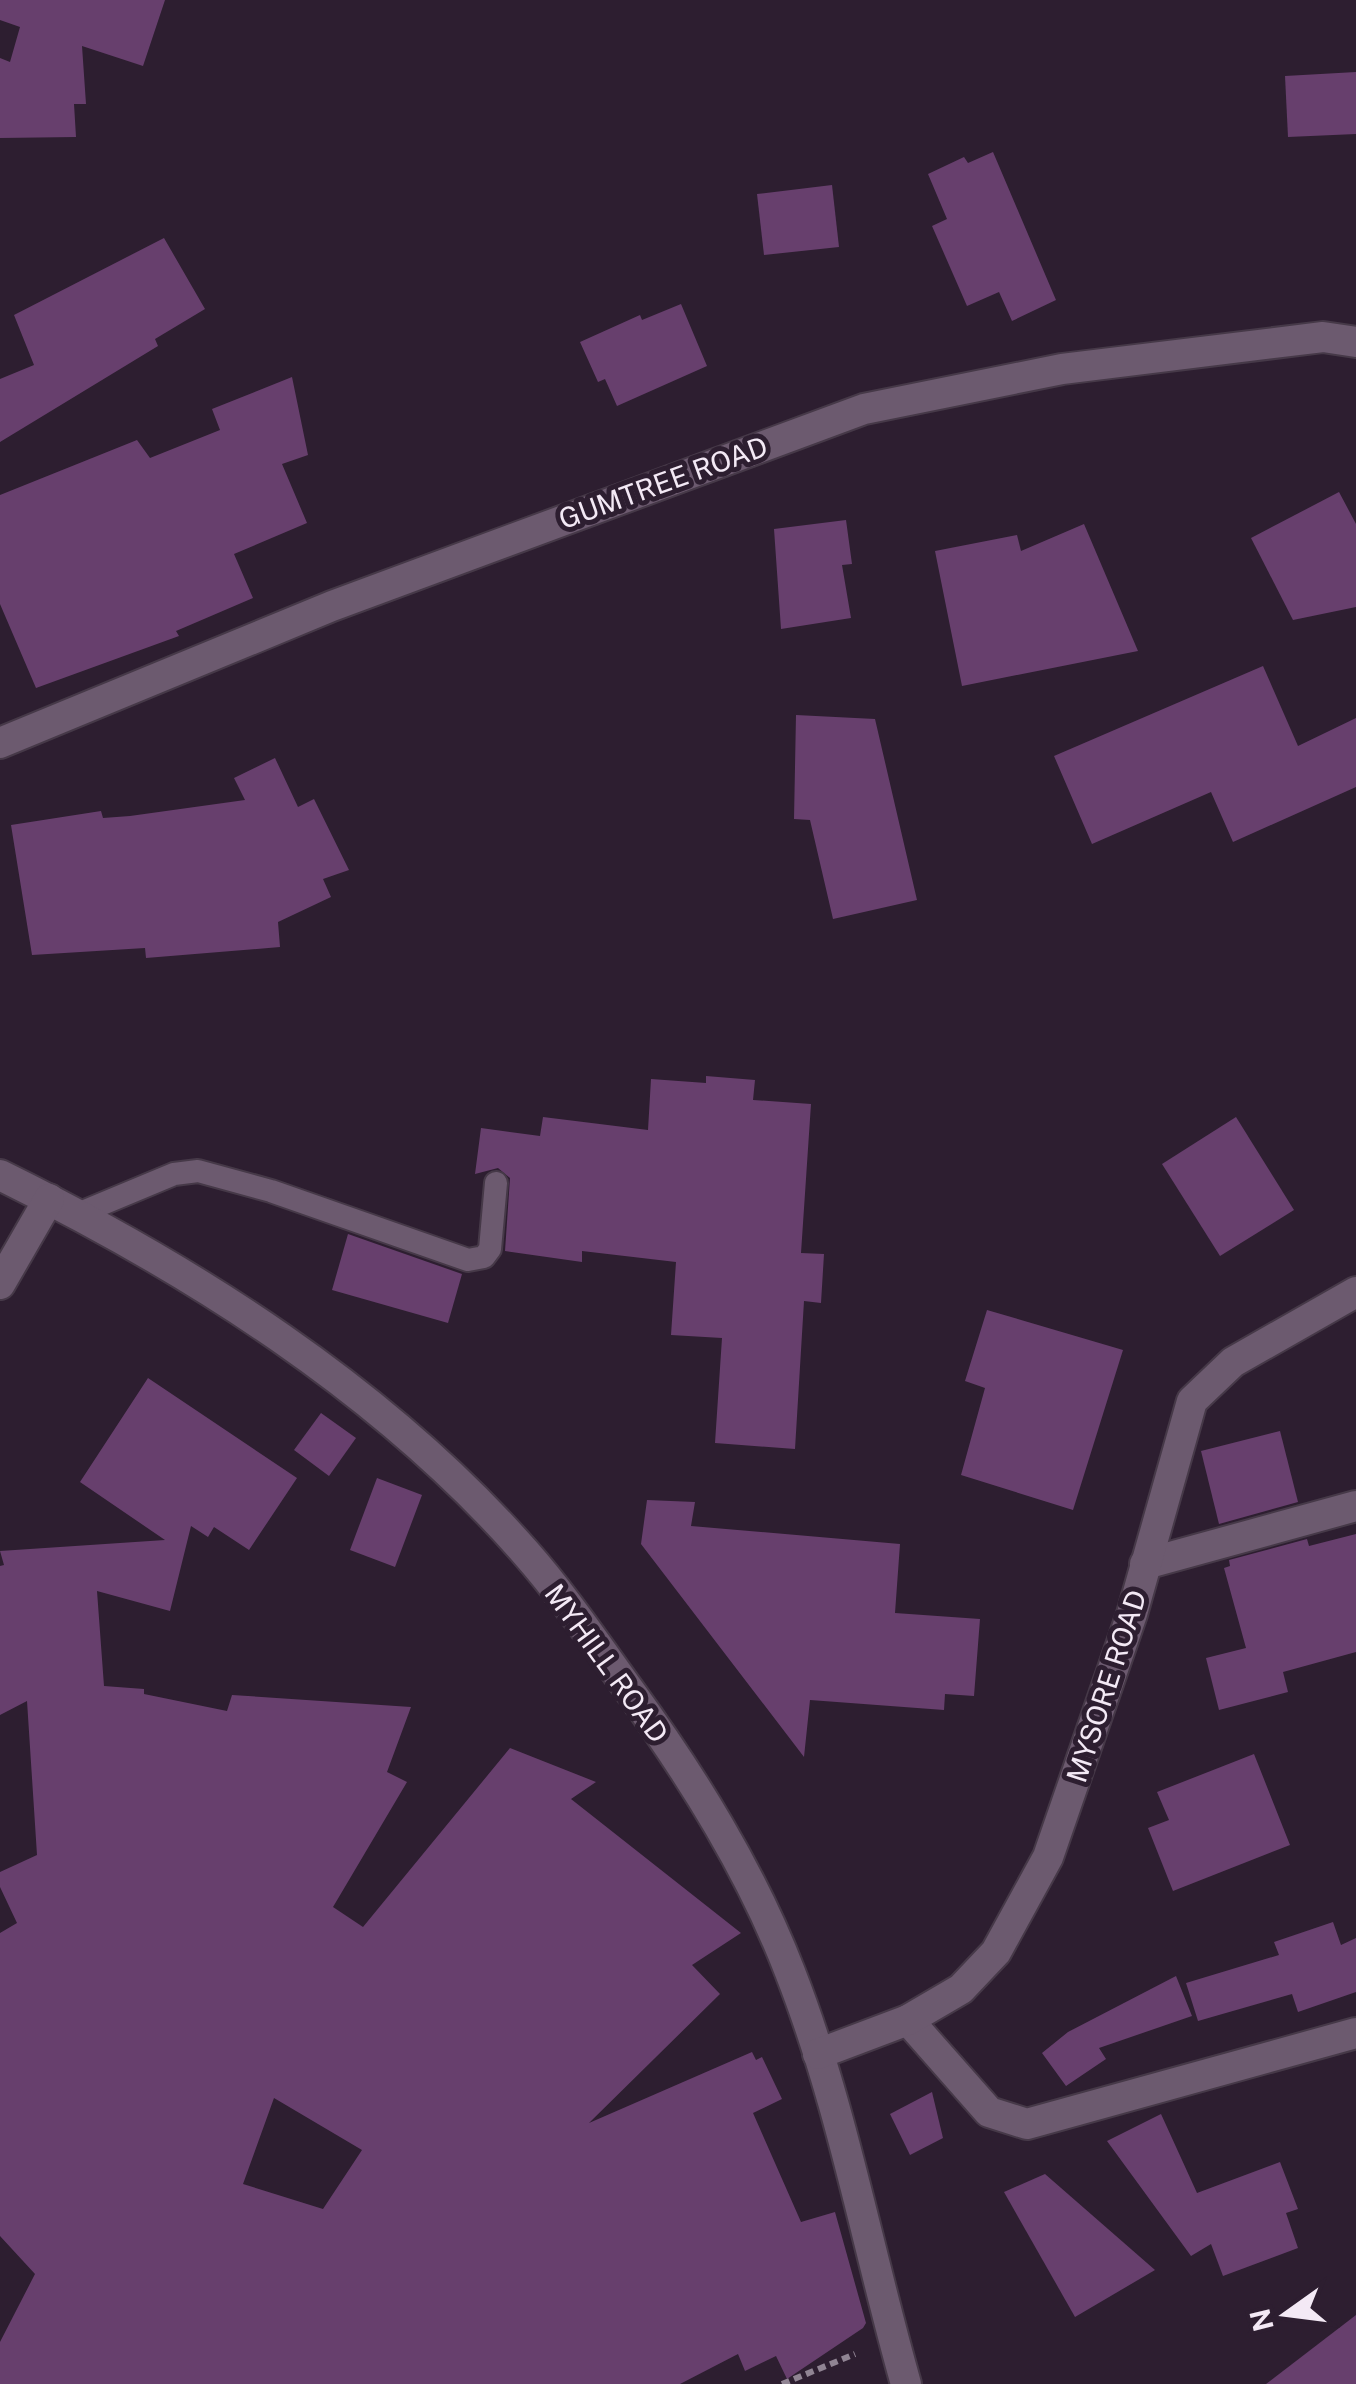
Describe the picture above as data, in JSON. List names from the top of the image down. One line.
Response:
{"streets":{"street":["GUMTREE ROAD","MYHILL ROAD","MYSORE ROAD"]},"crossings":[["MYHILL ROAD","MYSORE ROAD"]],"north":"left"}
